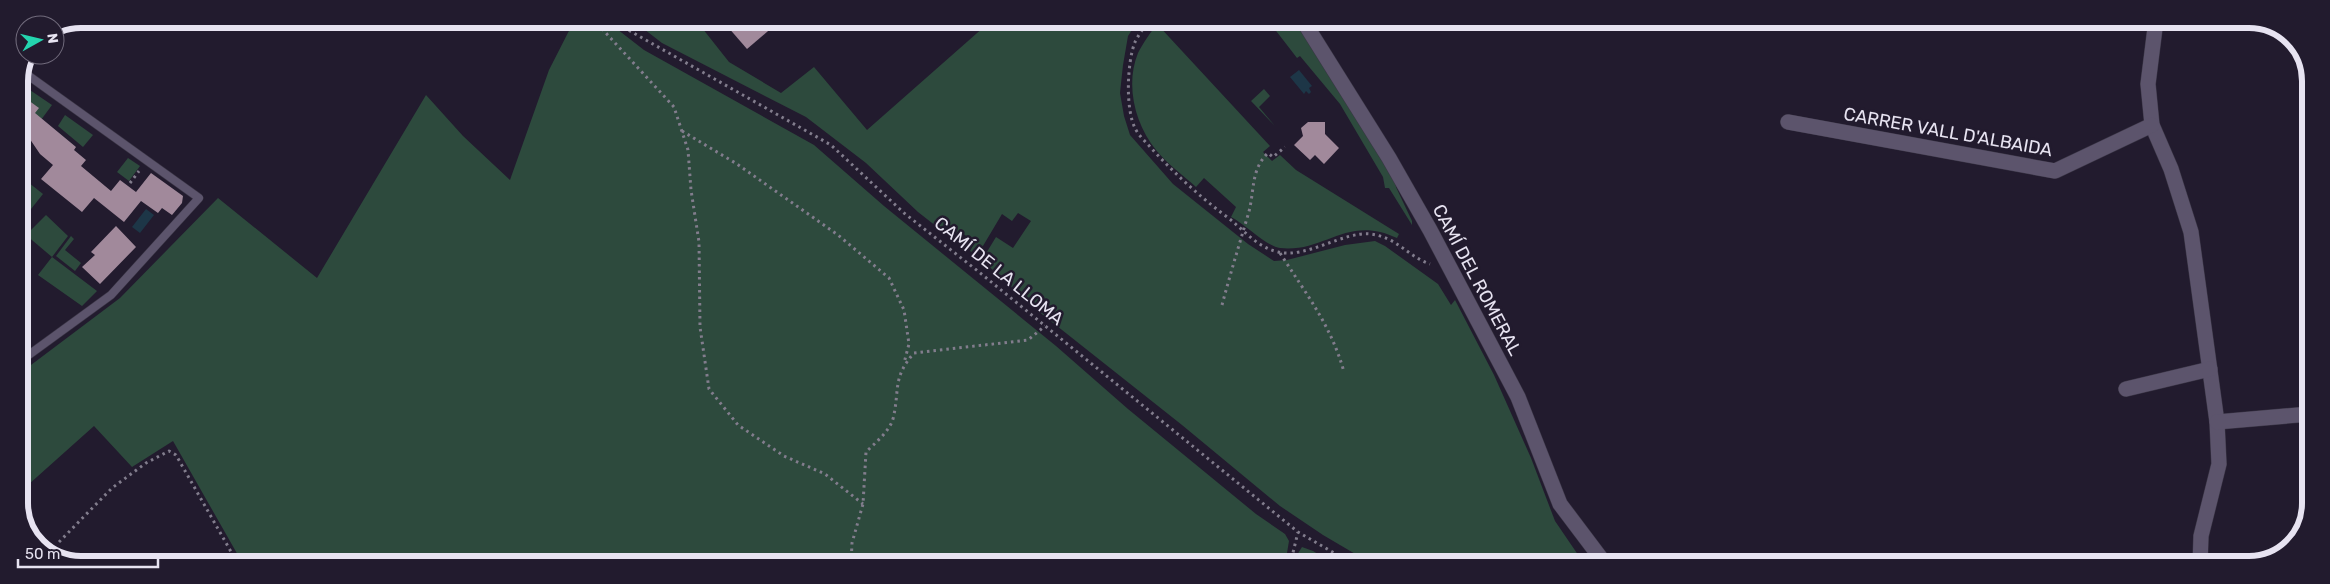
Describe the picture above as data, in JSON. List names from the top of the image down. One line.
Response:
{"streets":{"street":["CARRER VALL D'ALBAIDA","CAMÍ DEL ROMERAL"],"path":["CAMÍ DE LA LLOMA"]},"scale_bar":"50 m","north":"right"}
